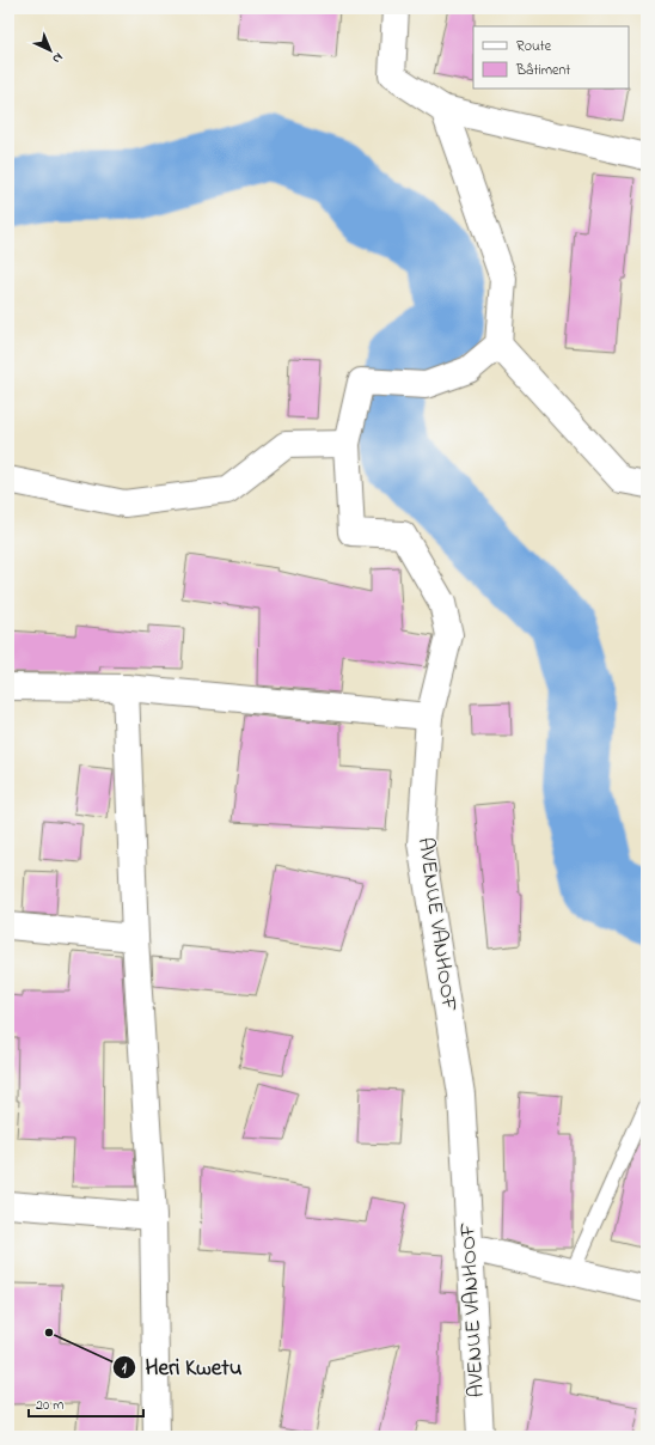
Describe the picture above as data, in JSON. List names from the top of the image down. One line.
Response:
{"streets":{"street":["AVENUE VANHOOF"]},"places":["Heri Kwetu"],"legend":["Route","Bâtiment"],"scale_bar":"20 m","north":"bottom right"}
